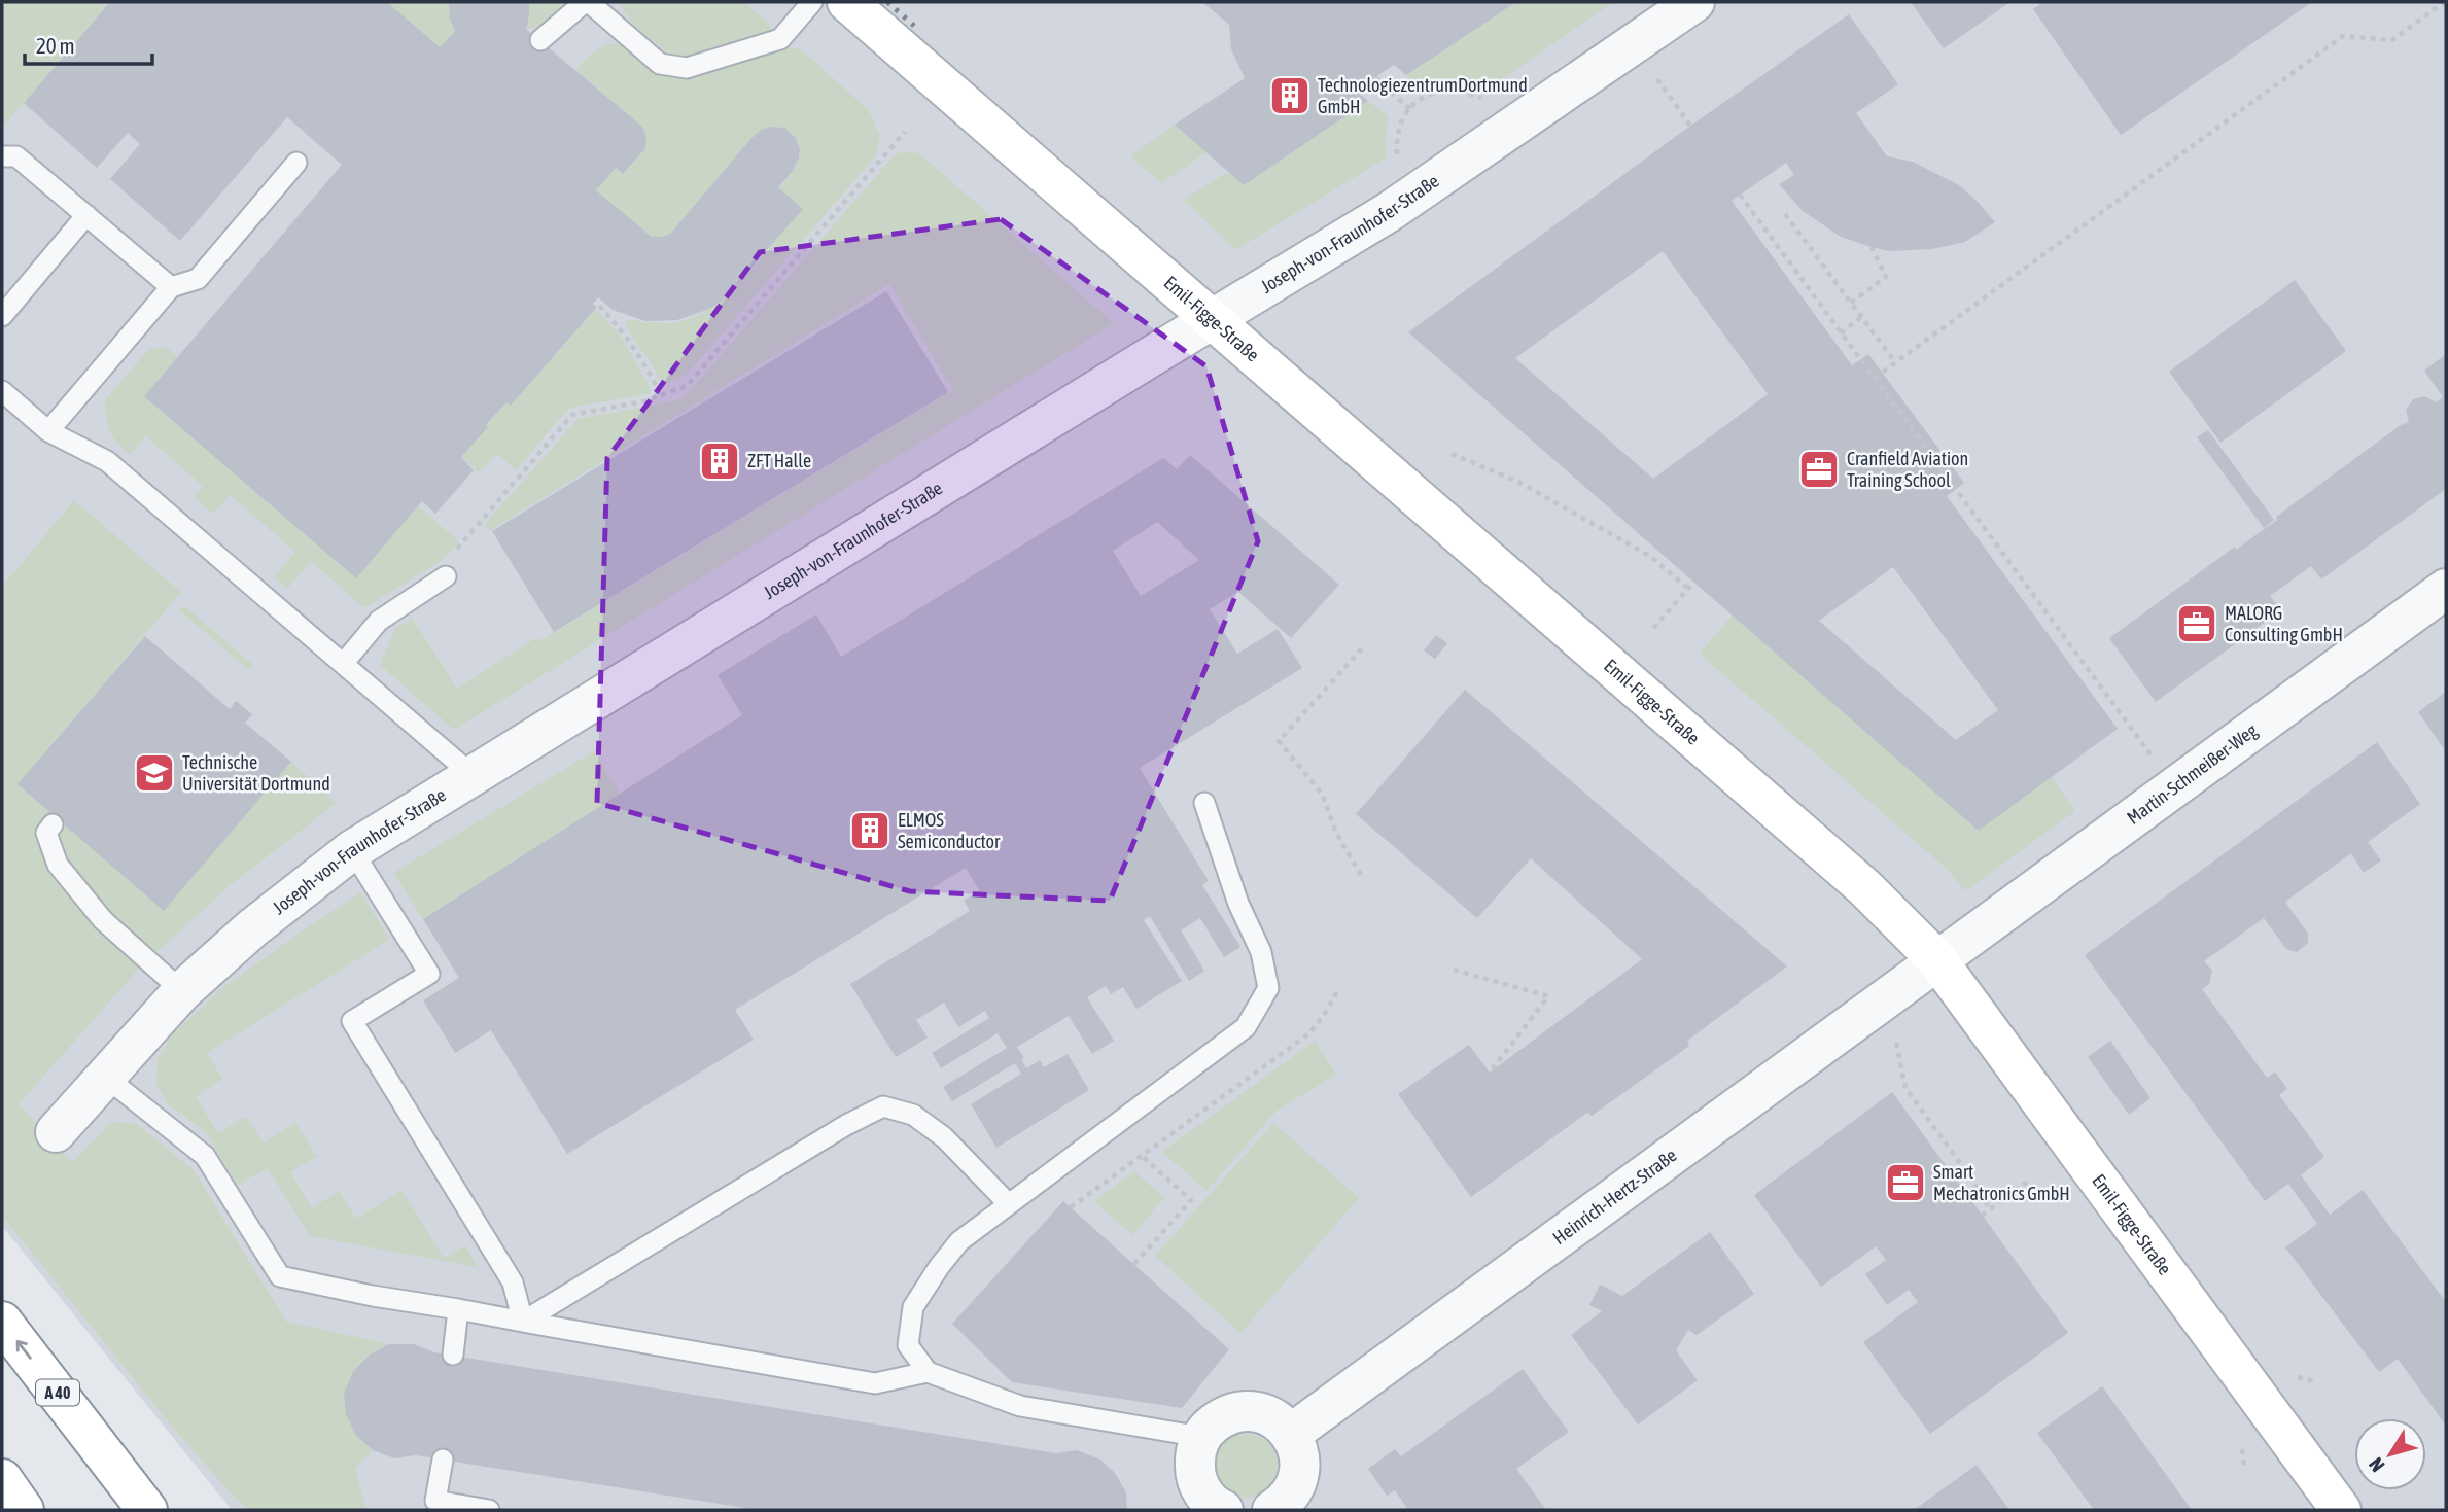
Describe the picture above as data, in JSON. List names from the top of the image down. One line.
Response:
{"streets":{"main road":["Emil-Figge-Straße","A 40"],"street":["Joseph-von-Fraunhofer-Straße","Martin-Schmeißer-Weg","Heinrich-Hertz-Straße"]},"crossings":[["Joseph-von-Fraunhofer-Straße","Emil-Figge-Straße"],["Emil-Figge-Straße","Martin-Schmeißer-Weg"],["Emil-Figge-Straße","Heinrich-Hertz-Straße"],["Martin-Schmeißer-Weg","Heinrich-Hertz-Straße"]],"places":{"building":["TechnologiezentrumDortmund GmbH","ZFT Halle","ELMOS Semiconductor"],"office":["Cranfield Aviation Training School","MALORG Consulting GmbH","Smart Mechatronics GmbH"],"school or university":["Technische Universität Dortmund"]},"scale_bar":"20 m","north":"bottom left"}
